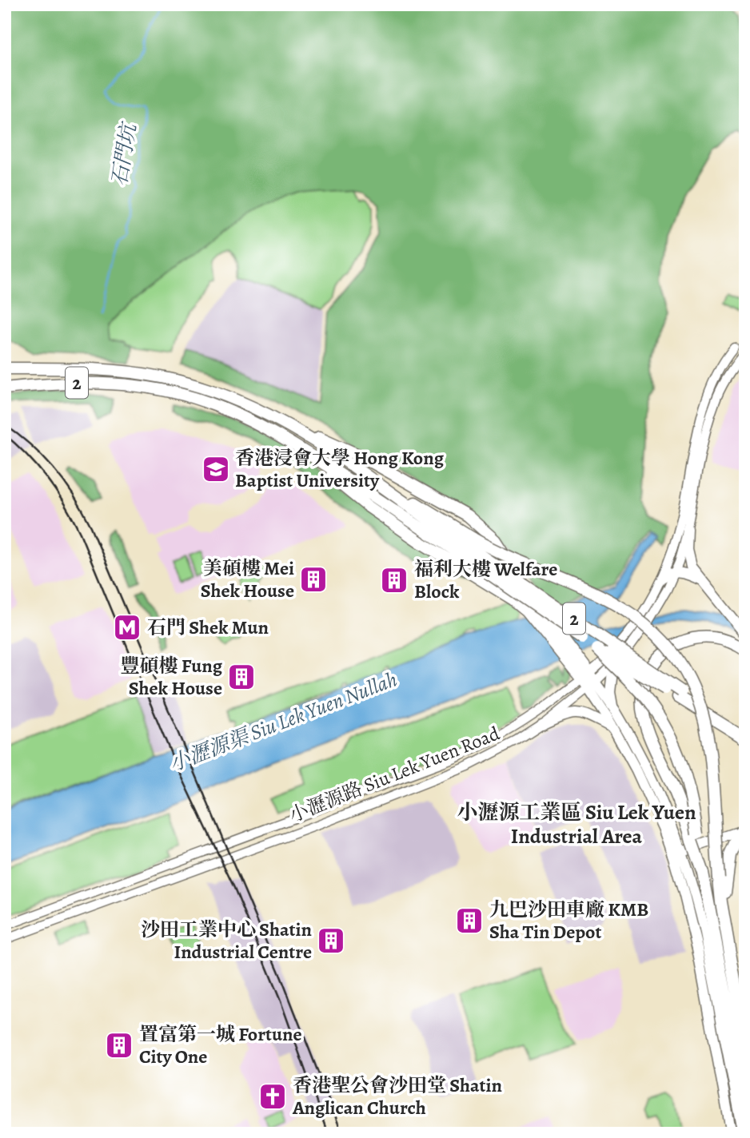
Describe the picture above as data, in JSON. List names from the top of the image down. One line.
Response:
{"streets":{"highway":["2"],"main road":["小瀝源路 Siu Lek Yuen Road"]},"districts":["小瀝源工業區 Siu Lek Yuen Industrial Area"],"water":["石門坑","小瀝源渠 Siu Lek Yuen Nullah"],"places":{"school or university":["香港浸會大學 Hong Kong Baptist University"],"building":["美碩樓 Mei Shek House","福利大樓 Welfare Block","豐碩樓 Fung Shek House","九巴沙田車廠 KMB Sha Tin Depot","沙田工業中心 Shatin Industrial Centre","置富第一城 Fortune City One"],"metro station":["石門 Shek Mun"],"church":["香港聖公會沙田堂 Shatin Anglican Church"]}}
